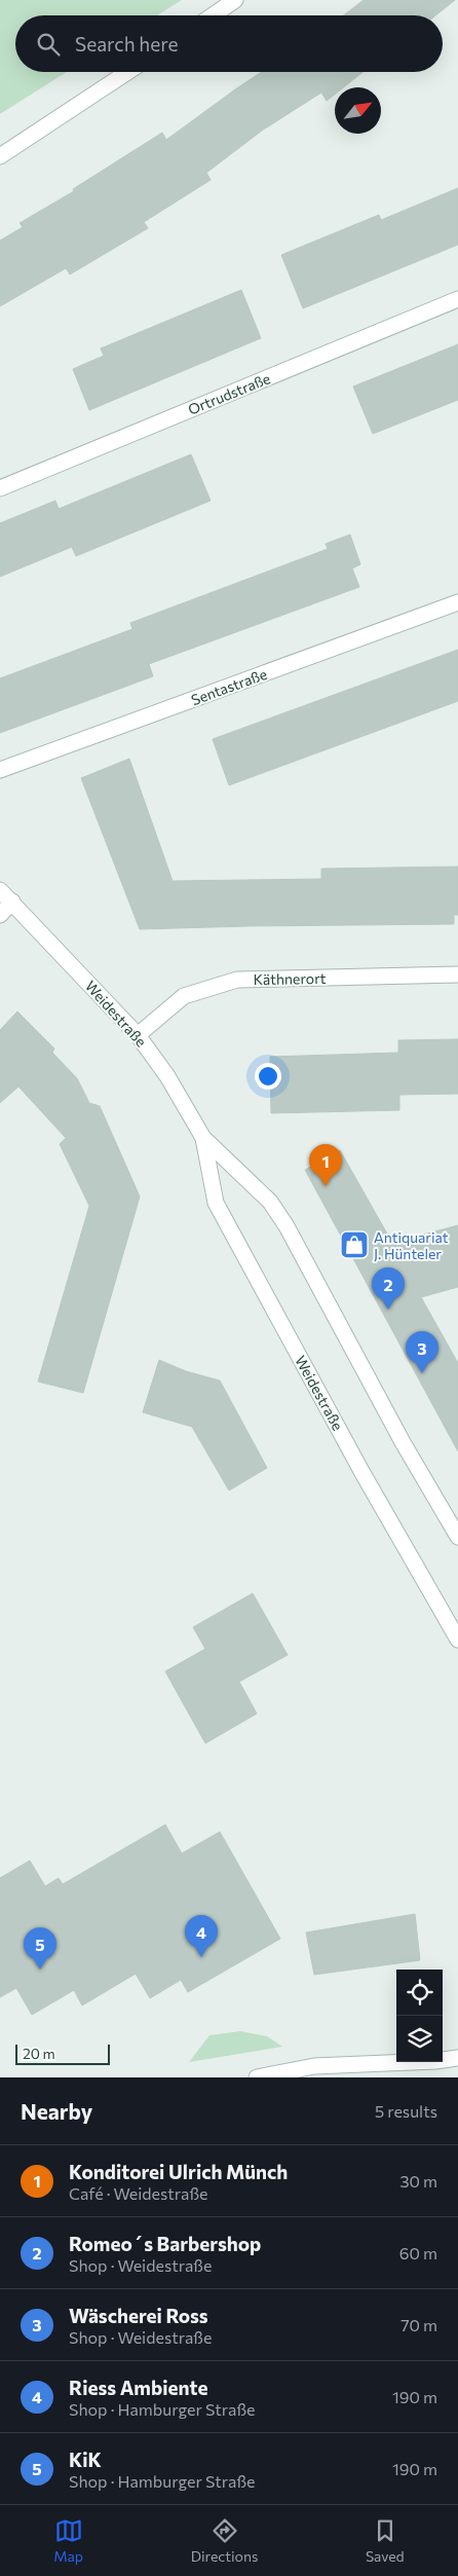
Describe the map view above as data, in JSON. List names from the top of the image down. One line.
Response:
{"streets":{"street":["Ortrudstraße","Sentastraße","Käthnerort","Weidestraße"]},"crossings":[["Käthnerort","Weidestraße"]],"places":{"shop":["Antiquariat J. Hünteler"]},"scale_bar":"20 m","north":"top right","page":{"search":"Search here","pins":["1","2","3","4","5"],"scale":"20 m","heading":["Nearby","5 results"],"list":[{"mark":"1","name":"Konditorei Ulrich Münch","note":"Café · Weidestraße","value":"30 m"},{"mark":"2","name":"Romeo´s Barbershop","note":"Shop · Weidestraße","value":"60 m"},{"mark":"3","name":"Wäscherei Ross","note":"Shop · Weidestraße","value":"70 m"},{"mark":"4","name":"Riess Ambiente","note":"Shop · Hamburger Straße","value":"190 m"},{"mark":"5","name":"KiK","note":"Shop · Hamburger Straße","value":"190 m"}],"nav":["Map","Directions","Saved"]}}
